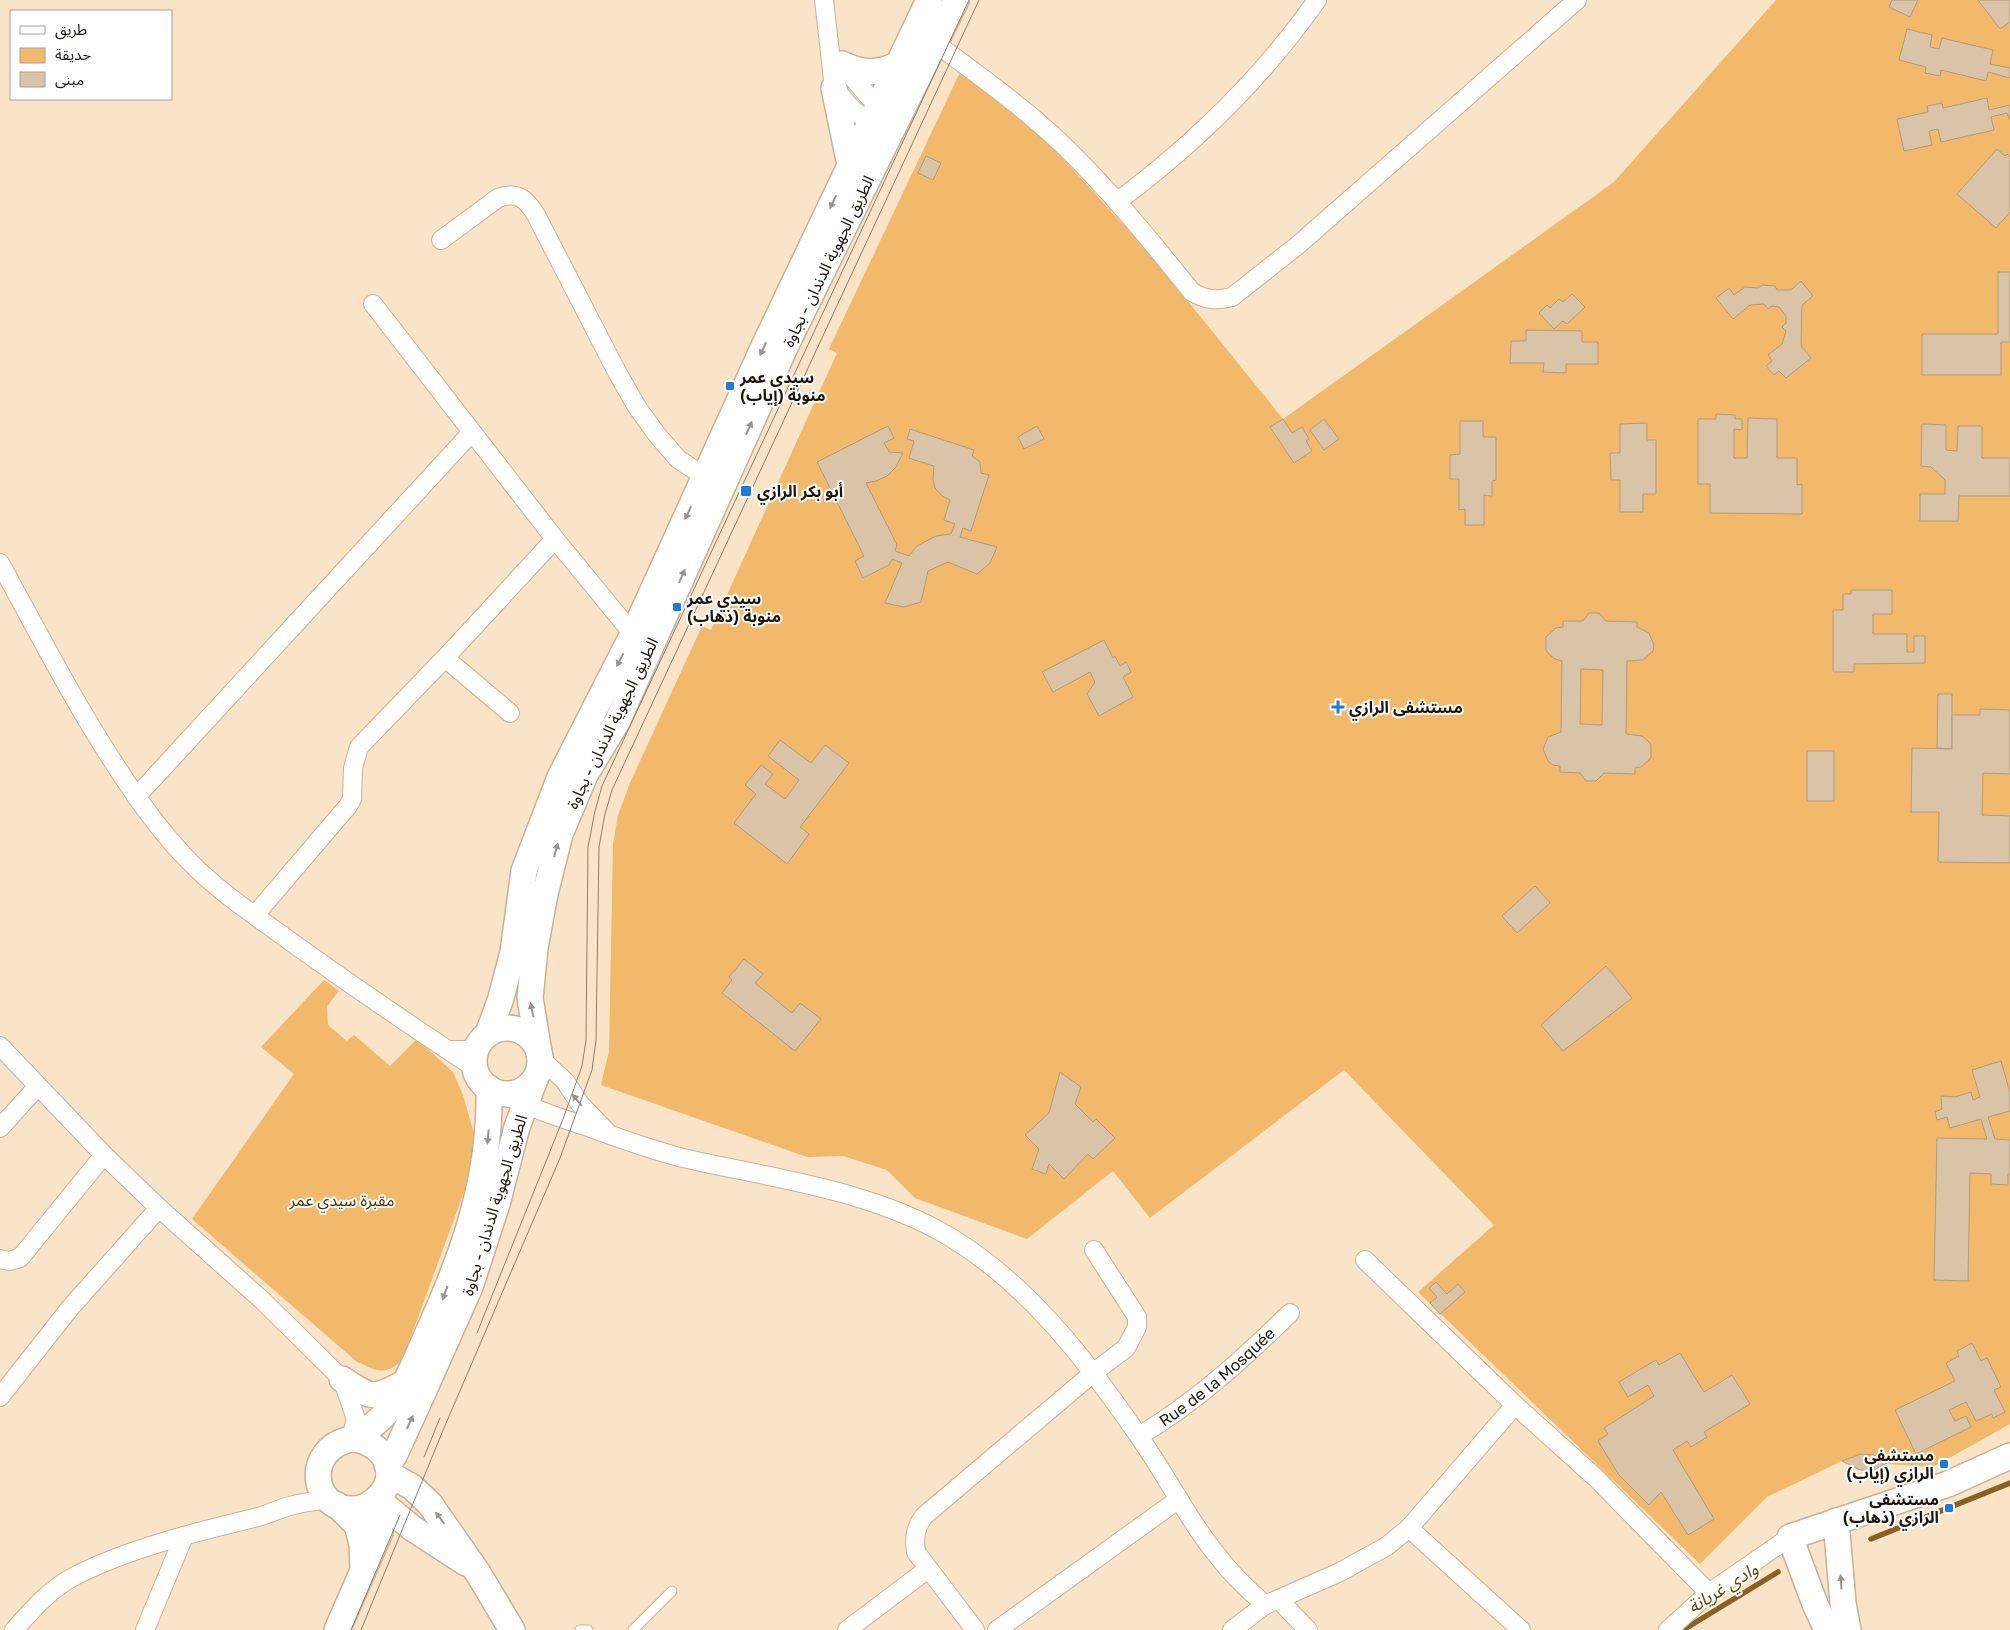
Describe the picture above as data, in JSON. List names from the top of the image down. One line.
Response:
{"streets":{"main road":["الطريق الجهوية الدندان - بجاوة"],"street":["Rue de la Mosquée"]},"water":["وادي غريانة"],"parks":["مقبرة سيدي عمر"],"places":{"transit":["سيدي عمر منوبة (إياب)","أبو بكر الرازي","سيدي عمر منوبة (ذهاب)","مستشفى الرازي (إياب)","مستشفى الرازي (ذهاب)"],"health":["مستشفى الرازي"]},"legend":["طريق","حديقة","مبنى"]}
